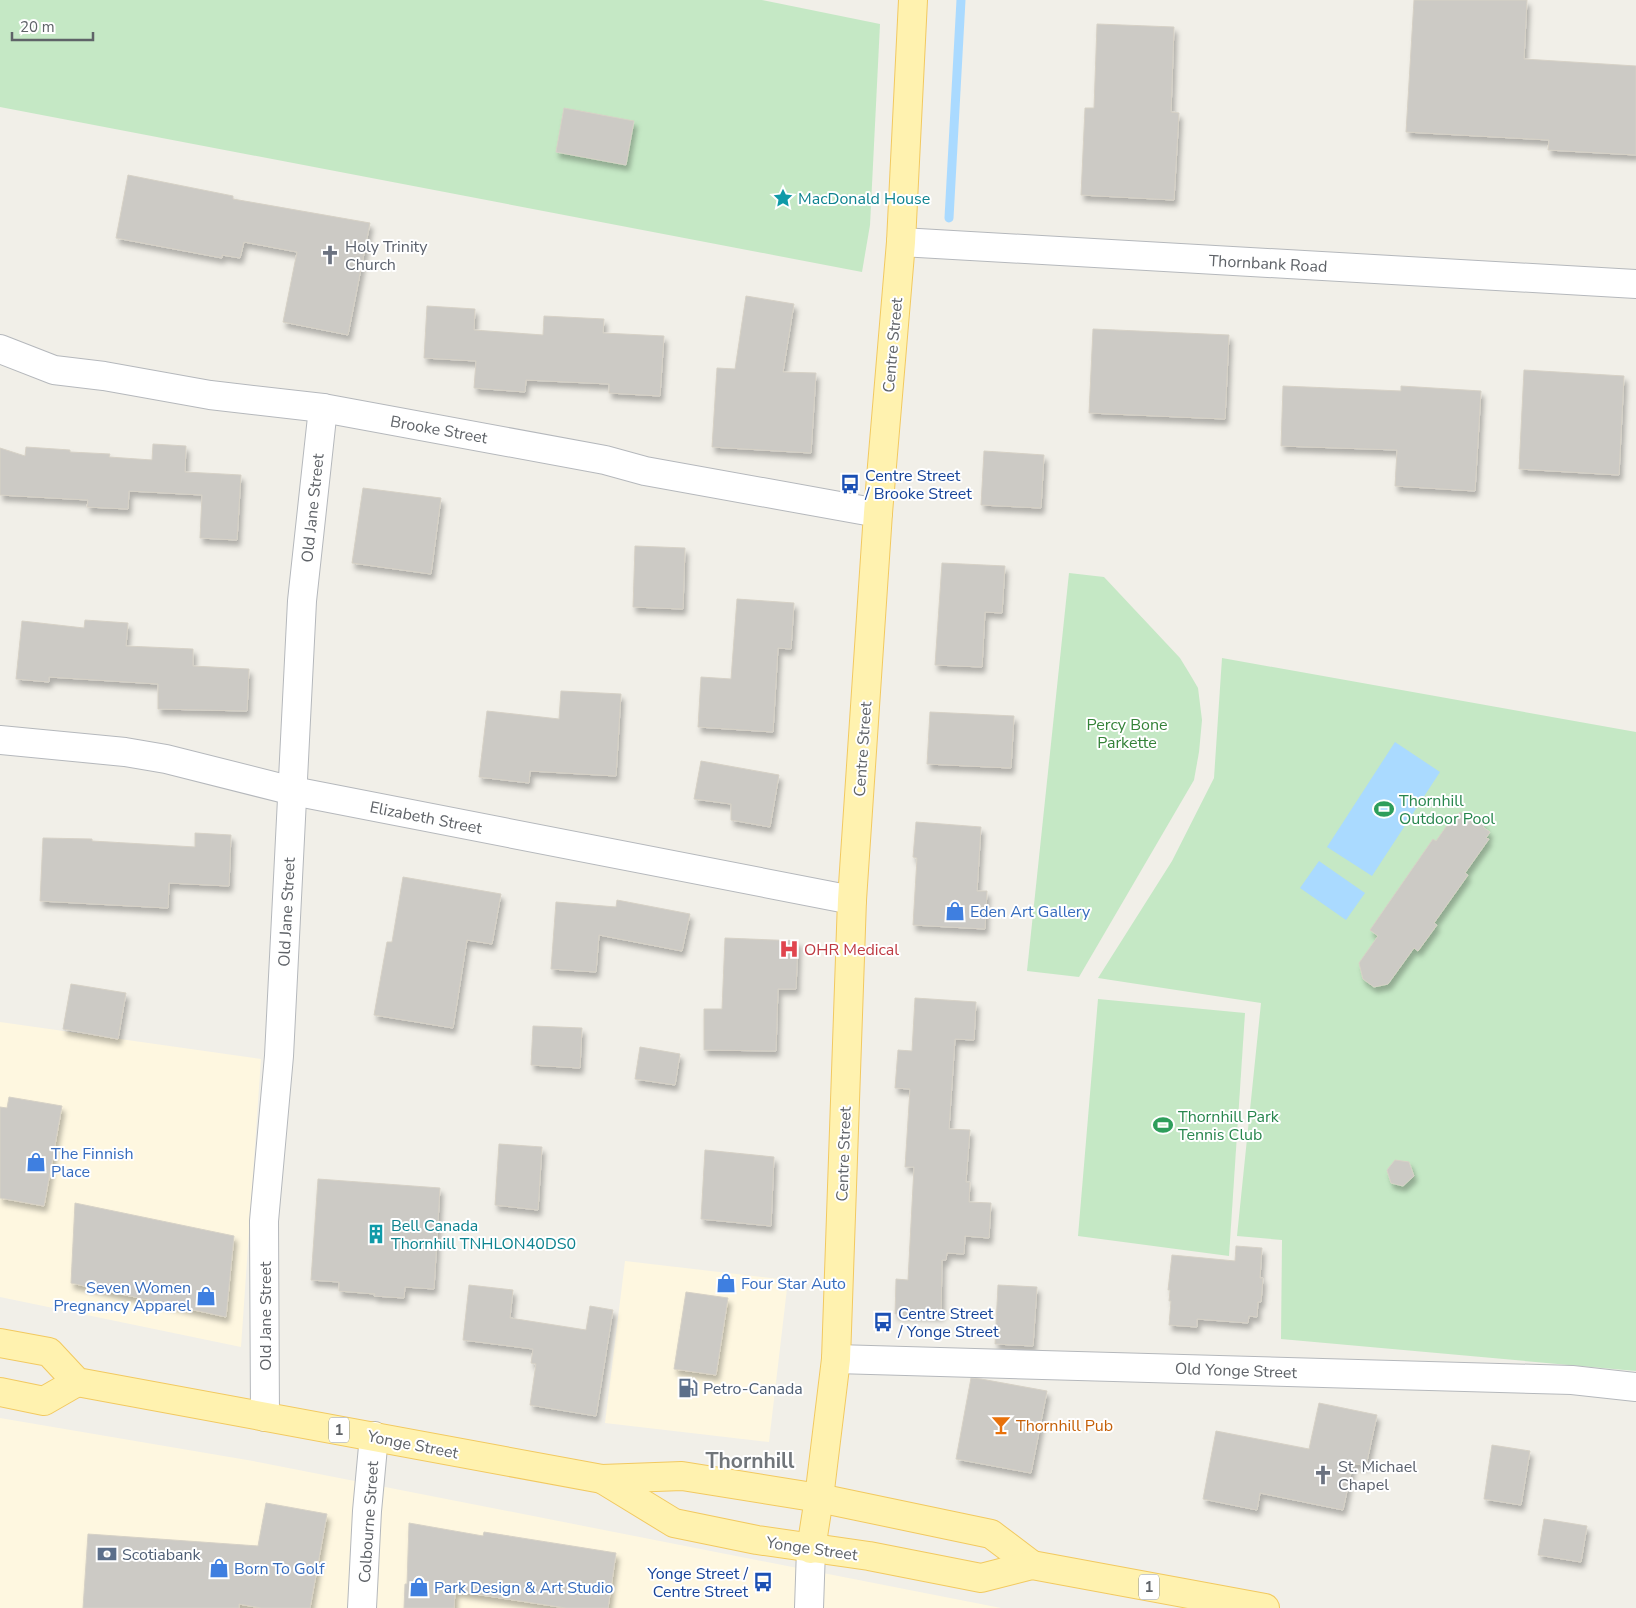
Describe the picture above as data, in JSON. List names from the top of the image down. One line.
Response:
{"streets":{"main road":["Centre Street","1","Yonge Street"],"street":["Thornbank Road","Brooke Street","Old Jane Street","Elizabeth Street","Old Yonge Street","Colbourne Street"]},"crossings":[["Thornbank Road","Centre Street"],["Centre Street","Brooke Street"],["Centre Street","Elizabeth Street"],["Centre Street","Old Yonge Street"],["Centre Street","Yonge Street"],["Brooke Street","Old Jane Street"],["Old Jane Street","Elizabeth Street"],["Old Jane Street","Yonge Street"],["Yonge Street","Colbourne Street"]],"districts":["Thornhill"],"parks":["Percy Bone Parkette"],"places":{"place":["MacDonald House"],"church":["Holy Trinity Church","St. Michael Chapel"],"bus stop":["Centre Street / Brooke Street","Centre Street / Yonge Street","Yonge Street / Centre Street"],"sports":["Thornhill Outdoor Pool","Thornhill Park Tennis Club"],"shop":["Eden Art Gallery","The Finnish Place","Four Star Auto","Seven Women Pregnancy Apparel","Born To Golf","Park Design & Art Studio"],"hospital":["OHR Medical"],"building":["Bell Canada Thornhill TNHLON40DS0"],"fuel station":["Petro-Canada"],"bar":["Thornhill Pub"],"bank":["Scotiabank"]},"scale_bar":"20 m"}
